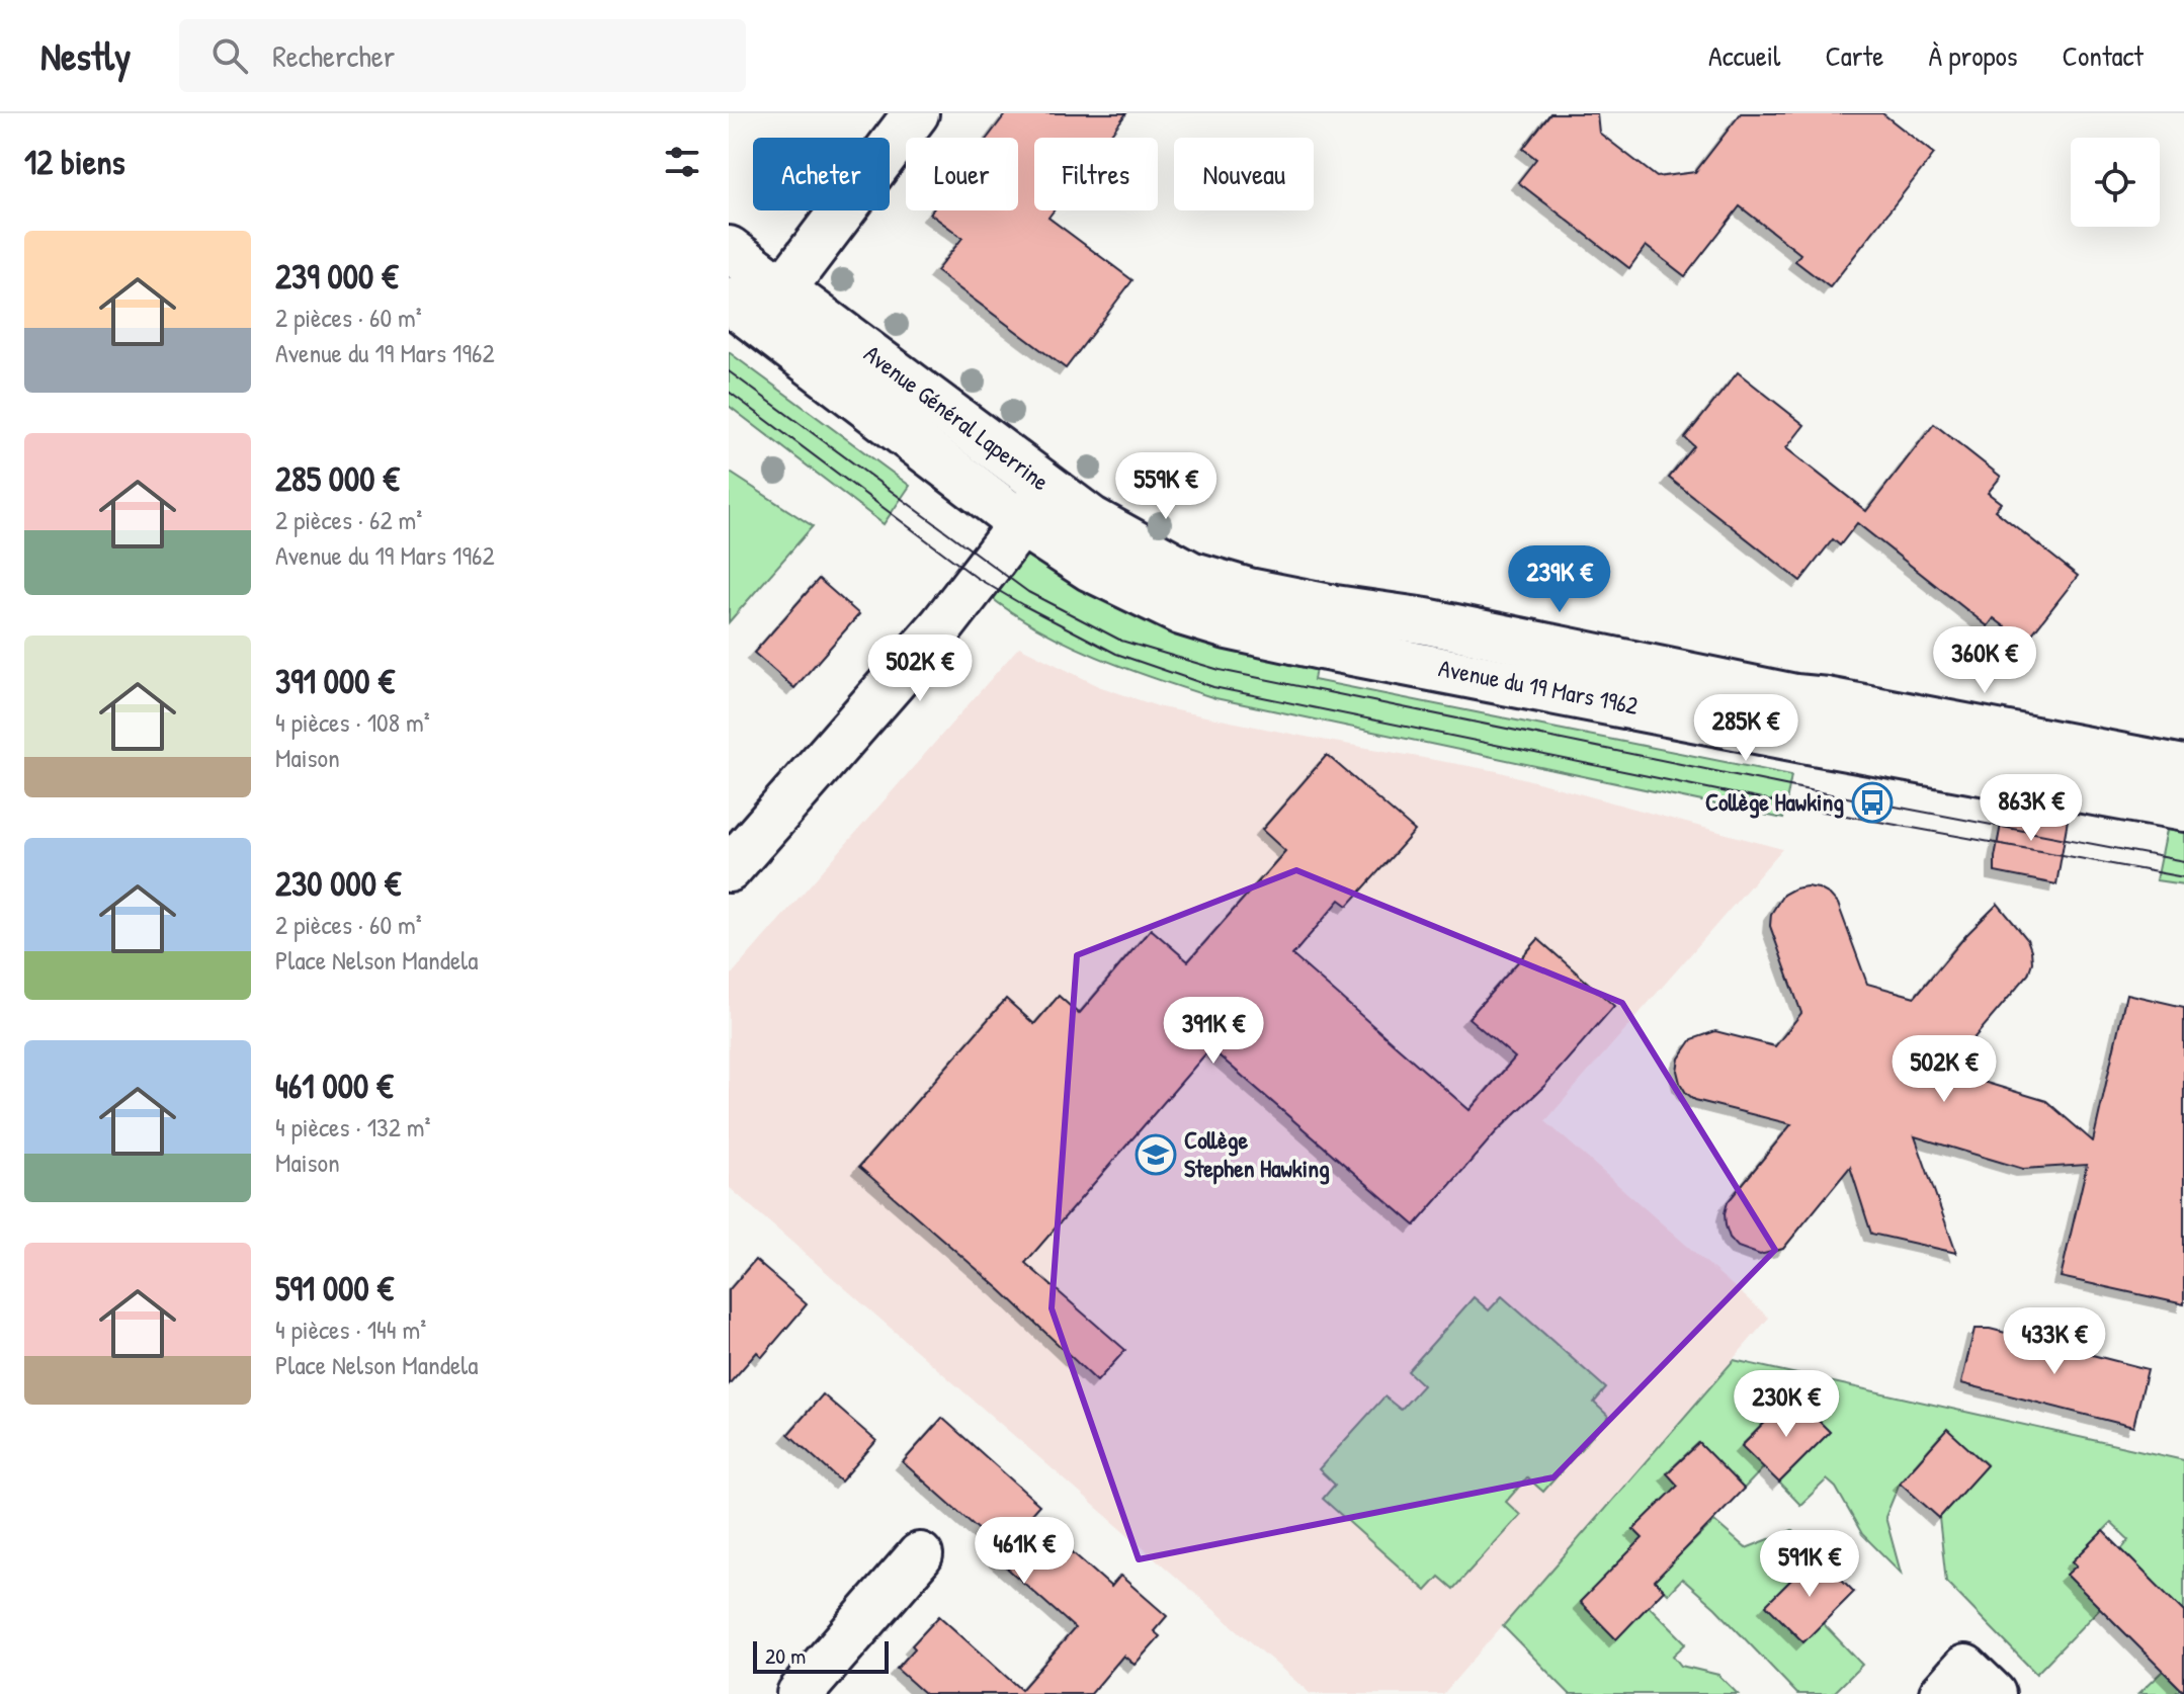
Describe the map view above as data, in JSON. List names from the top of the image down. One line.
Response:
{"streets":{"street":["Avenue Général Laperrine","Avenue du 19 Mars 1962"]},"crossings":[["Avenue Général Laperrine","Avenue du 19 Mars 1962"]],"places":{"bus stop":["Collège Hawking"],"school or university":["Collège Stephen Hawking"]},"scale_bar":"20 m","page":{"header":"Nestly","search":"Rechercher","nav":["Accueil","Carte","À propos","Contact"],"heading":"12 biens","chip":["Acheter","Louer","Filtres","Nouveau"],"list":[{"name":"239 000 €","note":"2 pièces · 60 m² · Avenue du 19 Mars 1962"},{"name":"285 000 €","note":"2 pièces · 62 m² · Avenue du 19 Mars 1962"},{"name":"391 000 €","note":"4 pièces · 108 m² · Maison"},{"name":"230 000 €","note":"2 pièces · 60 m² · Place Nelson Mandela"},{"name":"461 000 €","note":"4 pièces · 132 m² · Maison"},{"name":"591 000 €","note":"4 pièces · 144 m² · Place Nelson Mandela"}],"price":["559K €","239K €","360K €","502K €","285K €","863K €","391K €","502K €","433K €","230K €","461K €","591K €"],"scale":"20 m"}}
